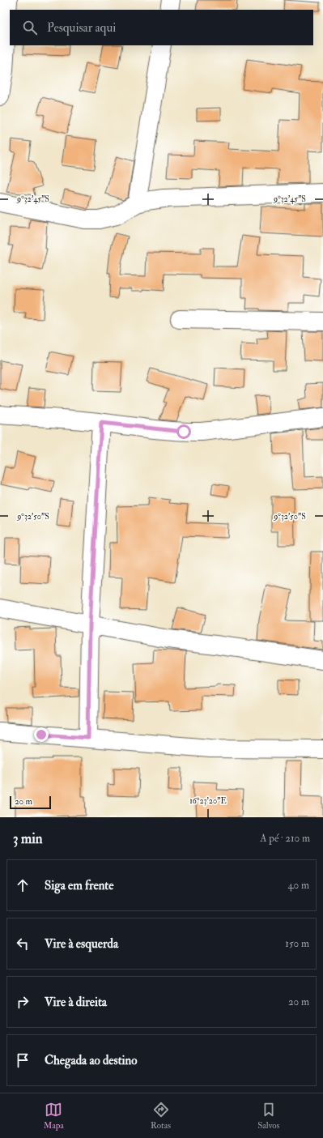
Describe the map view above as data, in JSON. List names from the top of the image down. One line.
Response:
{"scale_bar":"20 m","page":{"search":"Pesquisar aqui","scale":"20 m","heading":["3 min","A pé · 210 m"],"list":[["Siga em frente","40 m"],["Vire à esquerda","150 m"],["Vire à direita","20 m"],"Chegada ao destino"],"nav":["Mapa","Rotas","Salvos"]},"coordinates":["9°32'45\"S","9°32'50\"S","16°23'20\"E"]}
